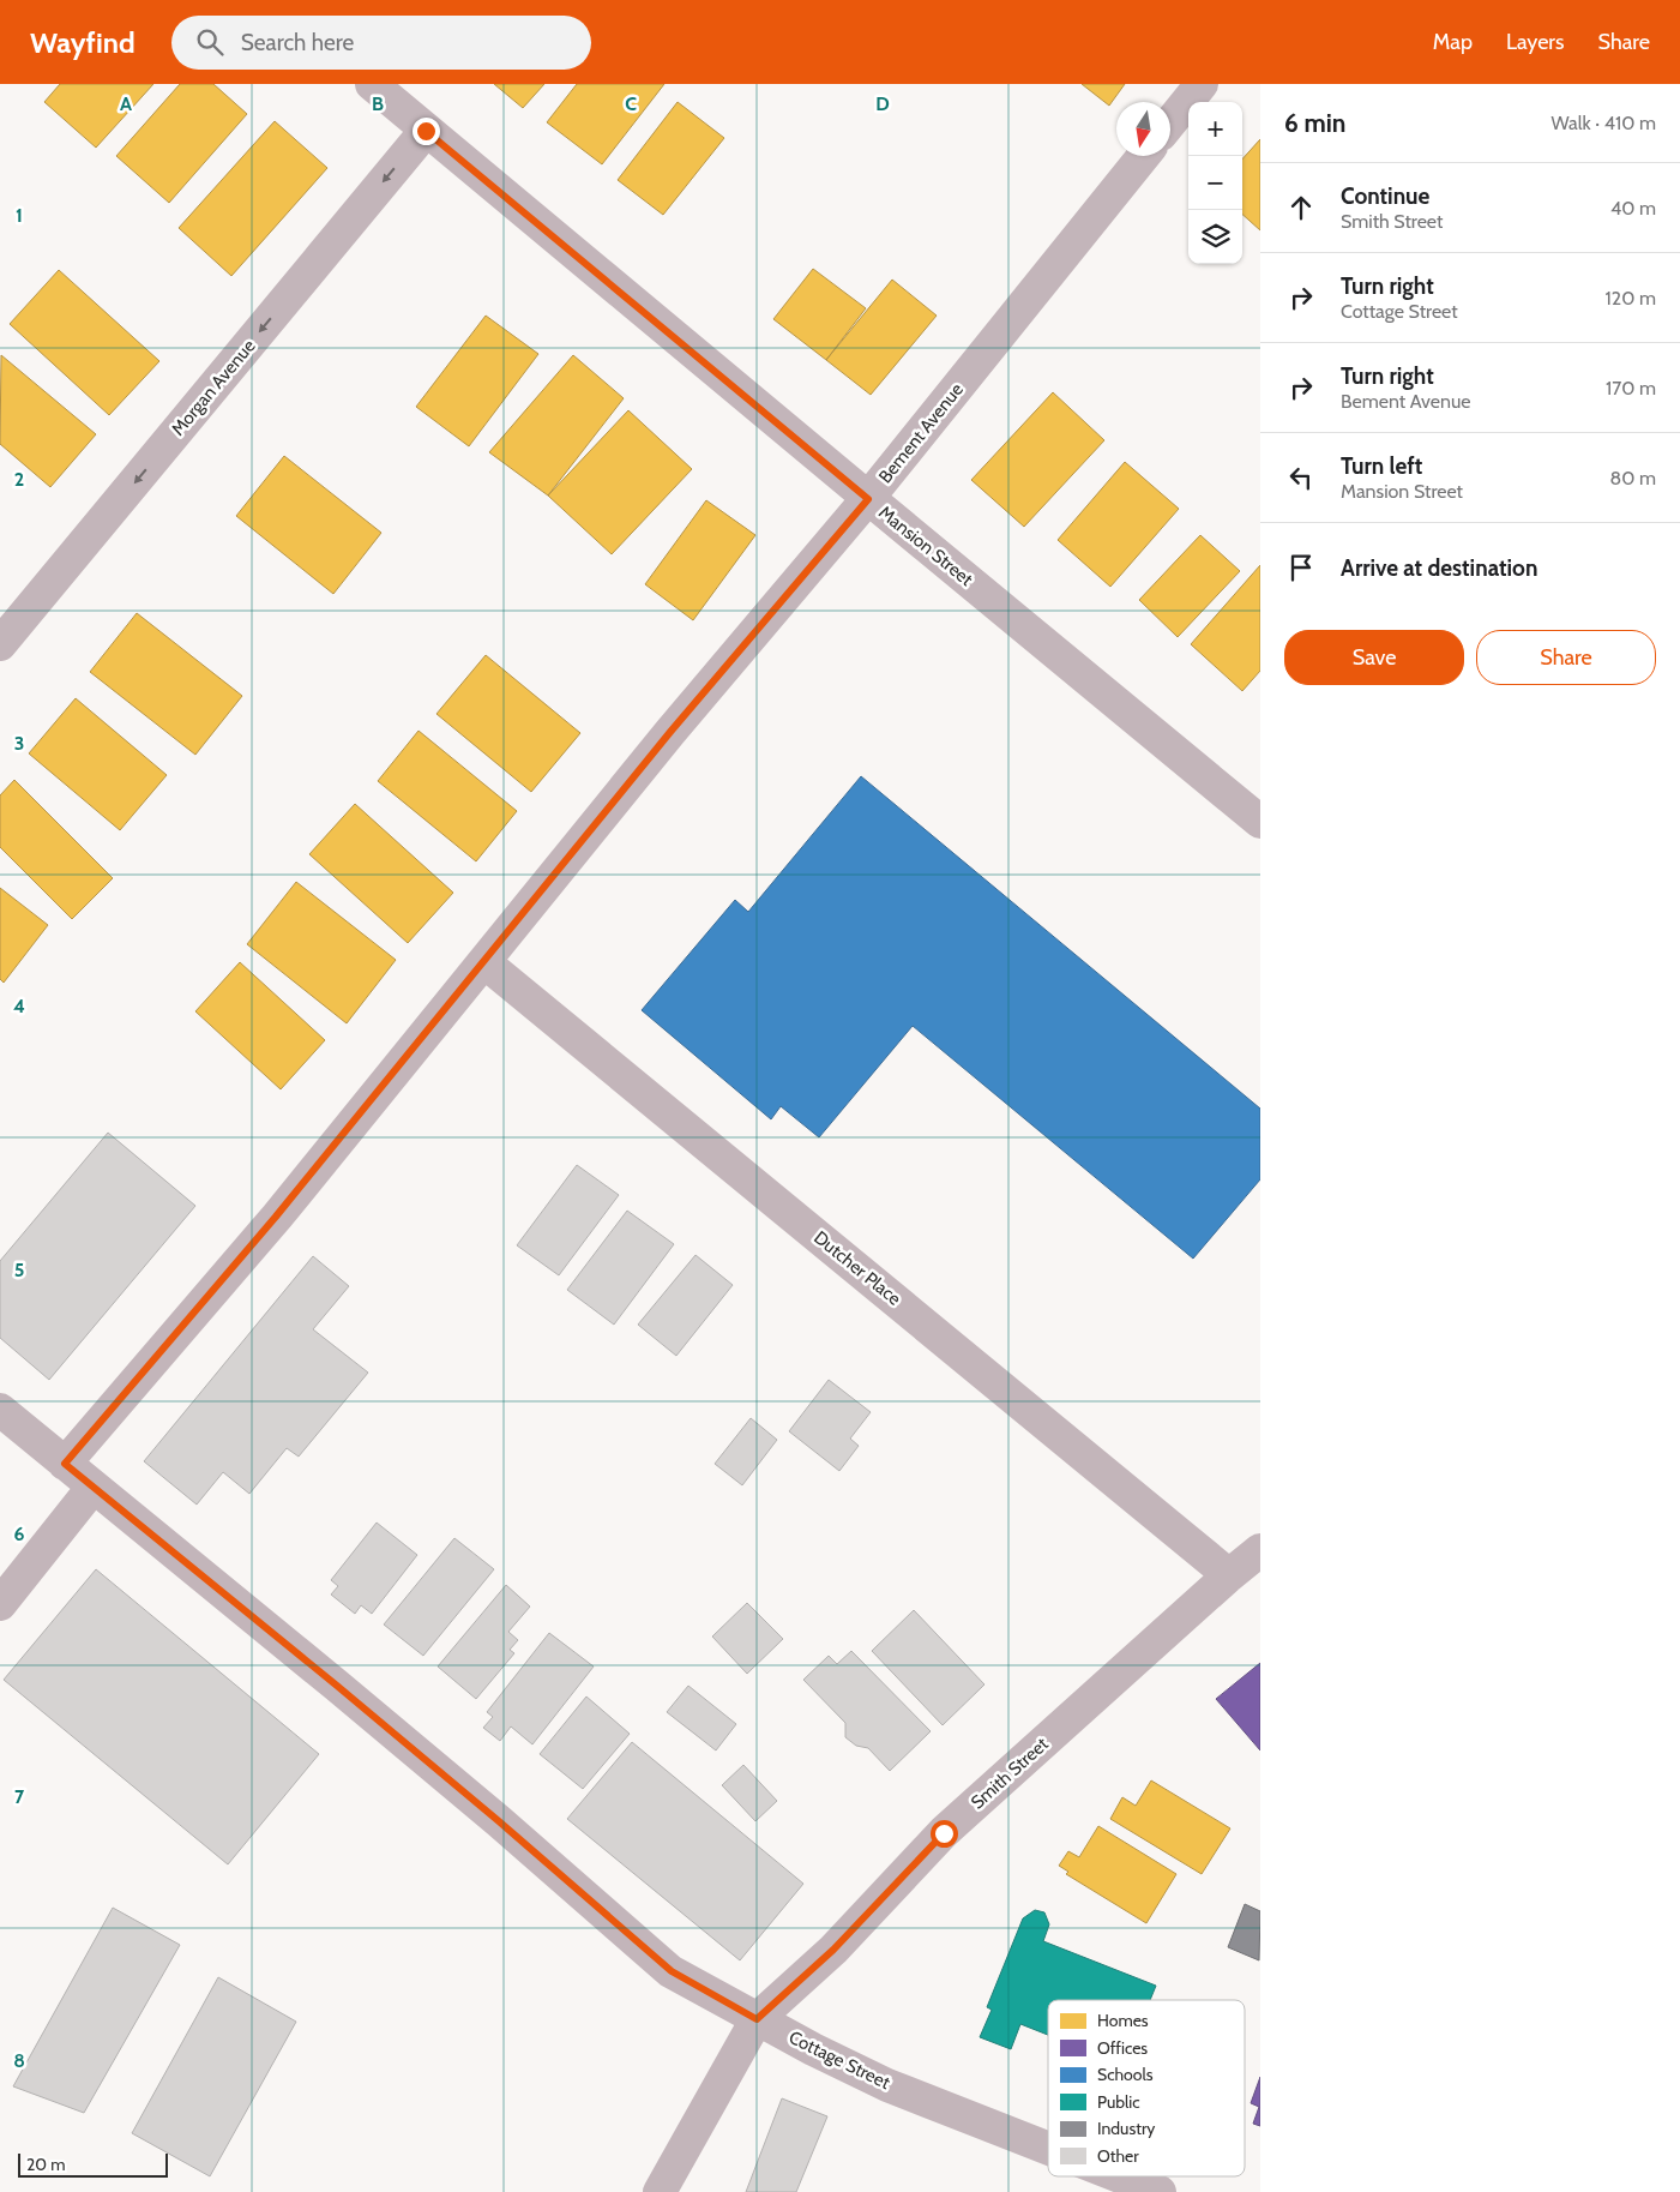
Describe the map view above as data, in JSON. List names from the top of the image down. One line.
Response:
{"streets":{"street":["Morgan Avenue","Bement Avenue","Mansion Street","Dutcher Place","Smith Street","Cottage Street"]},"crossings":[["Morgan Avenue","Mansion Street"],["Bement Avenue","Mansion Street"],["Bement Avenue","Dutcher Place"],["Bement Avenue","Cottage Street"],["Dutcher Place","Smith Street"],["Smith Street","Cottage Street"]],"one_way":["Morgan Avenue"],"legend":["Homes","Offices","Schools","Public","Industry","Other"],"scale_bar":"20 m","north":"bottom","page":{"header":"Wayfind","search":"Search here","nav":["Map","Layers","Share"],"heading":["6 min","Walk · 410 m"],"map_buttons":["+","−"],"list":[["Continue","Smith Street","40 m"],["Turn right","Cottage Street","120 m"],["Turn right","Bement Avenue","170 m"],["Turn left","Mansion Street","80 m"],"Arrive at destination"],"buttons":["Save","Share"],"scale":"20 m"},"grid":{"columns":["A","B","C","D"],"rows":["1","2","3","4","5","6","7","8"]}}
